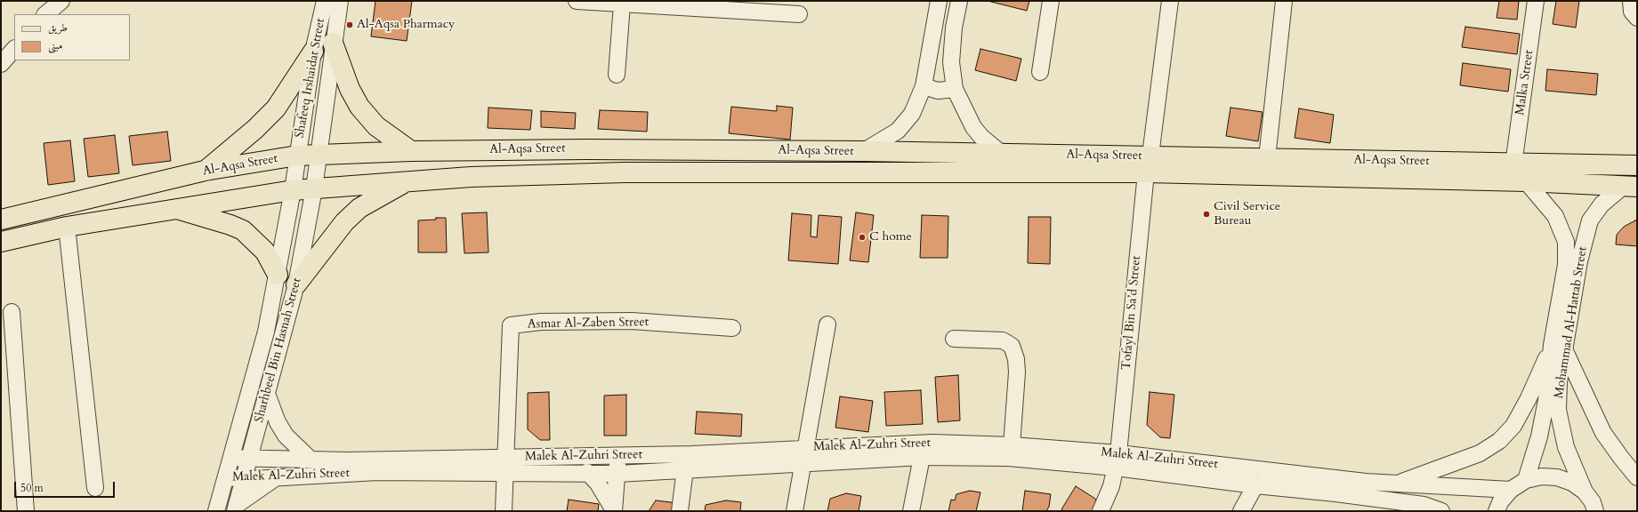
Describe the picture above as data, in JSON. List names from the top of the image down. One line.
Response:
{"streets":{"main road":["Al-Aqsa Street"],"street":["Shafeeq Irshaidat Street","Malka Street","Tofayl Bin Sa’d Street","Mohammad Al-Hattab Street","Asmar Al-Zaben Street","Sharhbeel Bin Hasnah Street","Malek Al-Zuhri Street"]},"crossings":[["Shafeeq Irshaidat Street","Al-Aqsa Street"],["Shafeeq Irshaidat Street","Sharhbeel Bin Hasnah Street"],["Malka Street","Al-Aqsa Street"],["Al-Aqsa Street","Tofayl Bin Sa’d Street"],["Al-Aqsa Street","Mohammad Al-Hattab Street"],["Al-Aqsa Street","Sharhbeel Bin Hasnah Street"],["Tofayl Bin Sa’d Street","Malek Al-Zuhri Street"],["Asmar Al-Zaben Street","Malek Al-Zuhri Street"],["Sharhbeel Bin Hasnah Street","Malek Al-Zuhri Street"]],"places":["Al-Aqsa Pharmacy","Civil Service Bureau","C home"],"legend":["طريق","مبنى"],"scale_bar":"50 m"}
